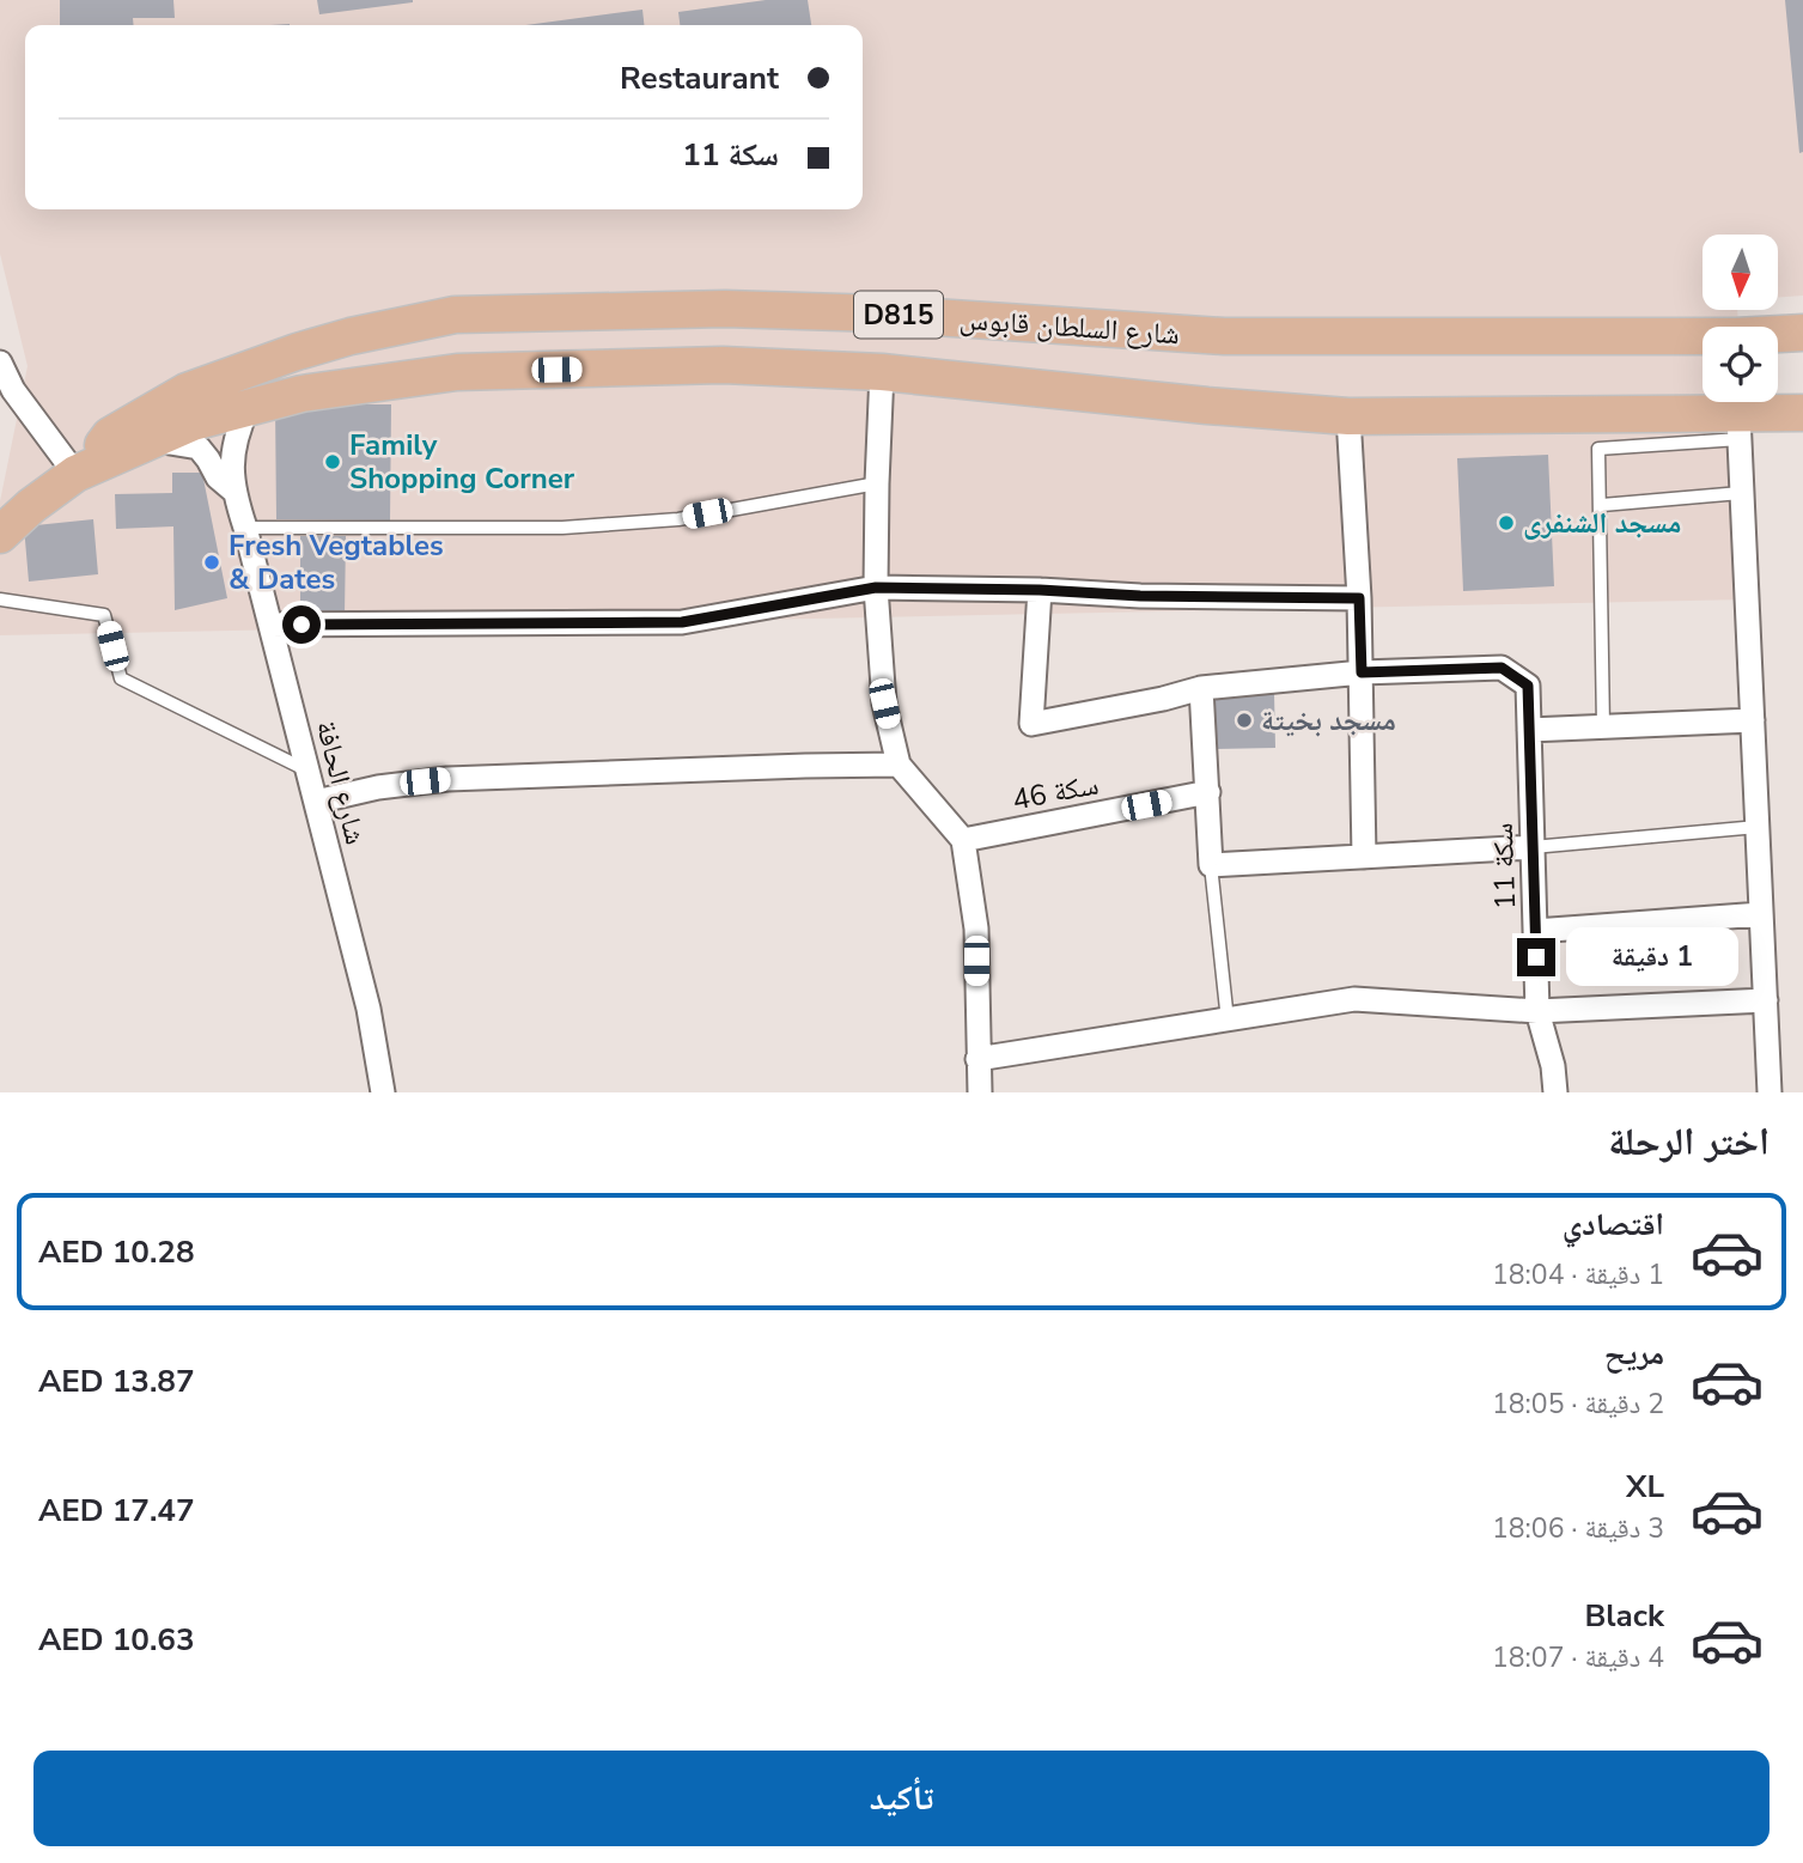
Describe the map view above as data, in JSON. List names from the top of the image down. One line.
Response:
{"streets":{"main road":["D815","شارع السلطان قابوس"],"street":["شارع الحافة","سكة 46","سكة 11"]},"crossings":[["شارع السلطان قابوس","شارع الحافة"]],"places":["Family Shopping Corner","مسجد الشنفرى","Fresh Vegtables & Dates","مسجد بخيتة"],"north":"bottom","page":{"banner":["Restaurant","سكة 11"],"bubble":"1 دقيقة","heading":"اختر الرحلة","list":[{"name":"اقتصادي","note":"1 دقيقة · 18:04","value":"AED 10.28"},{"name":"مريح","note":"2 دقيقة · 18:05","value":"AED 13.87"},{"name":"XL","note":"3 دقيقة · 18:06","value":"AED 17.47"},{"name":"Black","note":"4 دقيقة · 18:07","value":"AED 10.63"}],"buttons":"تأكيد"}}
